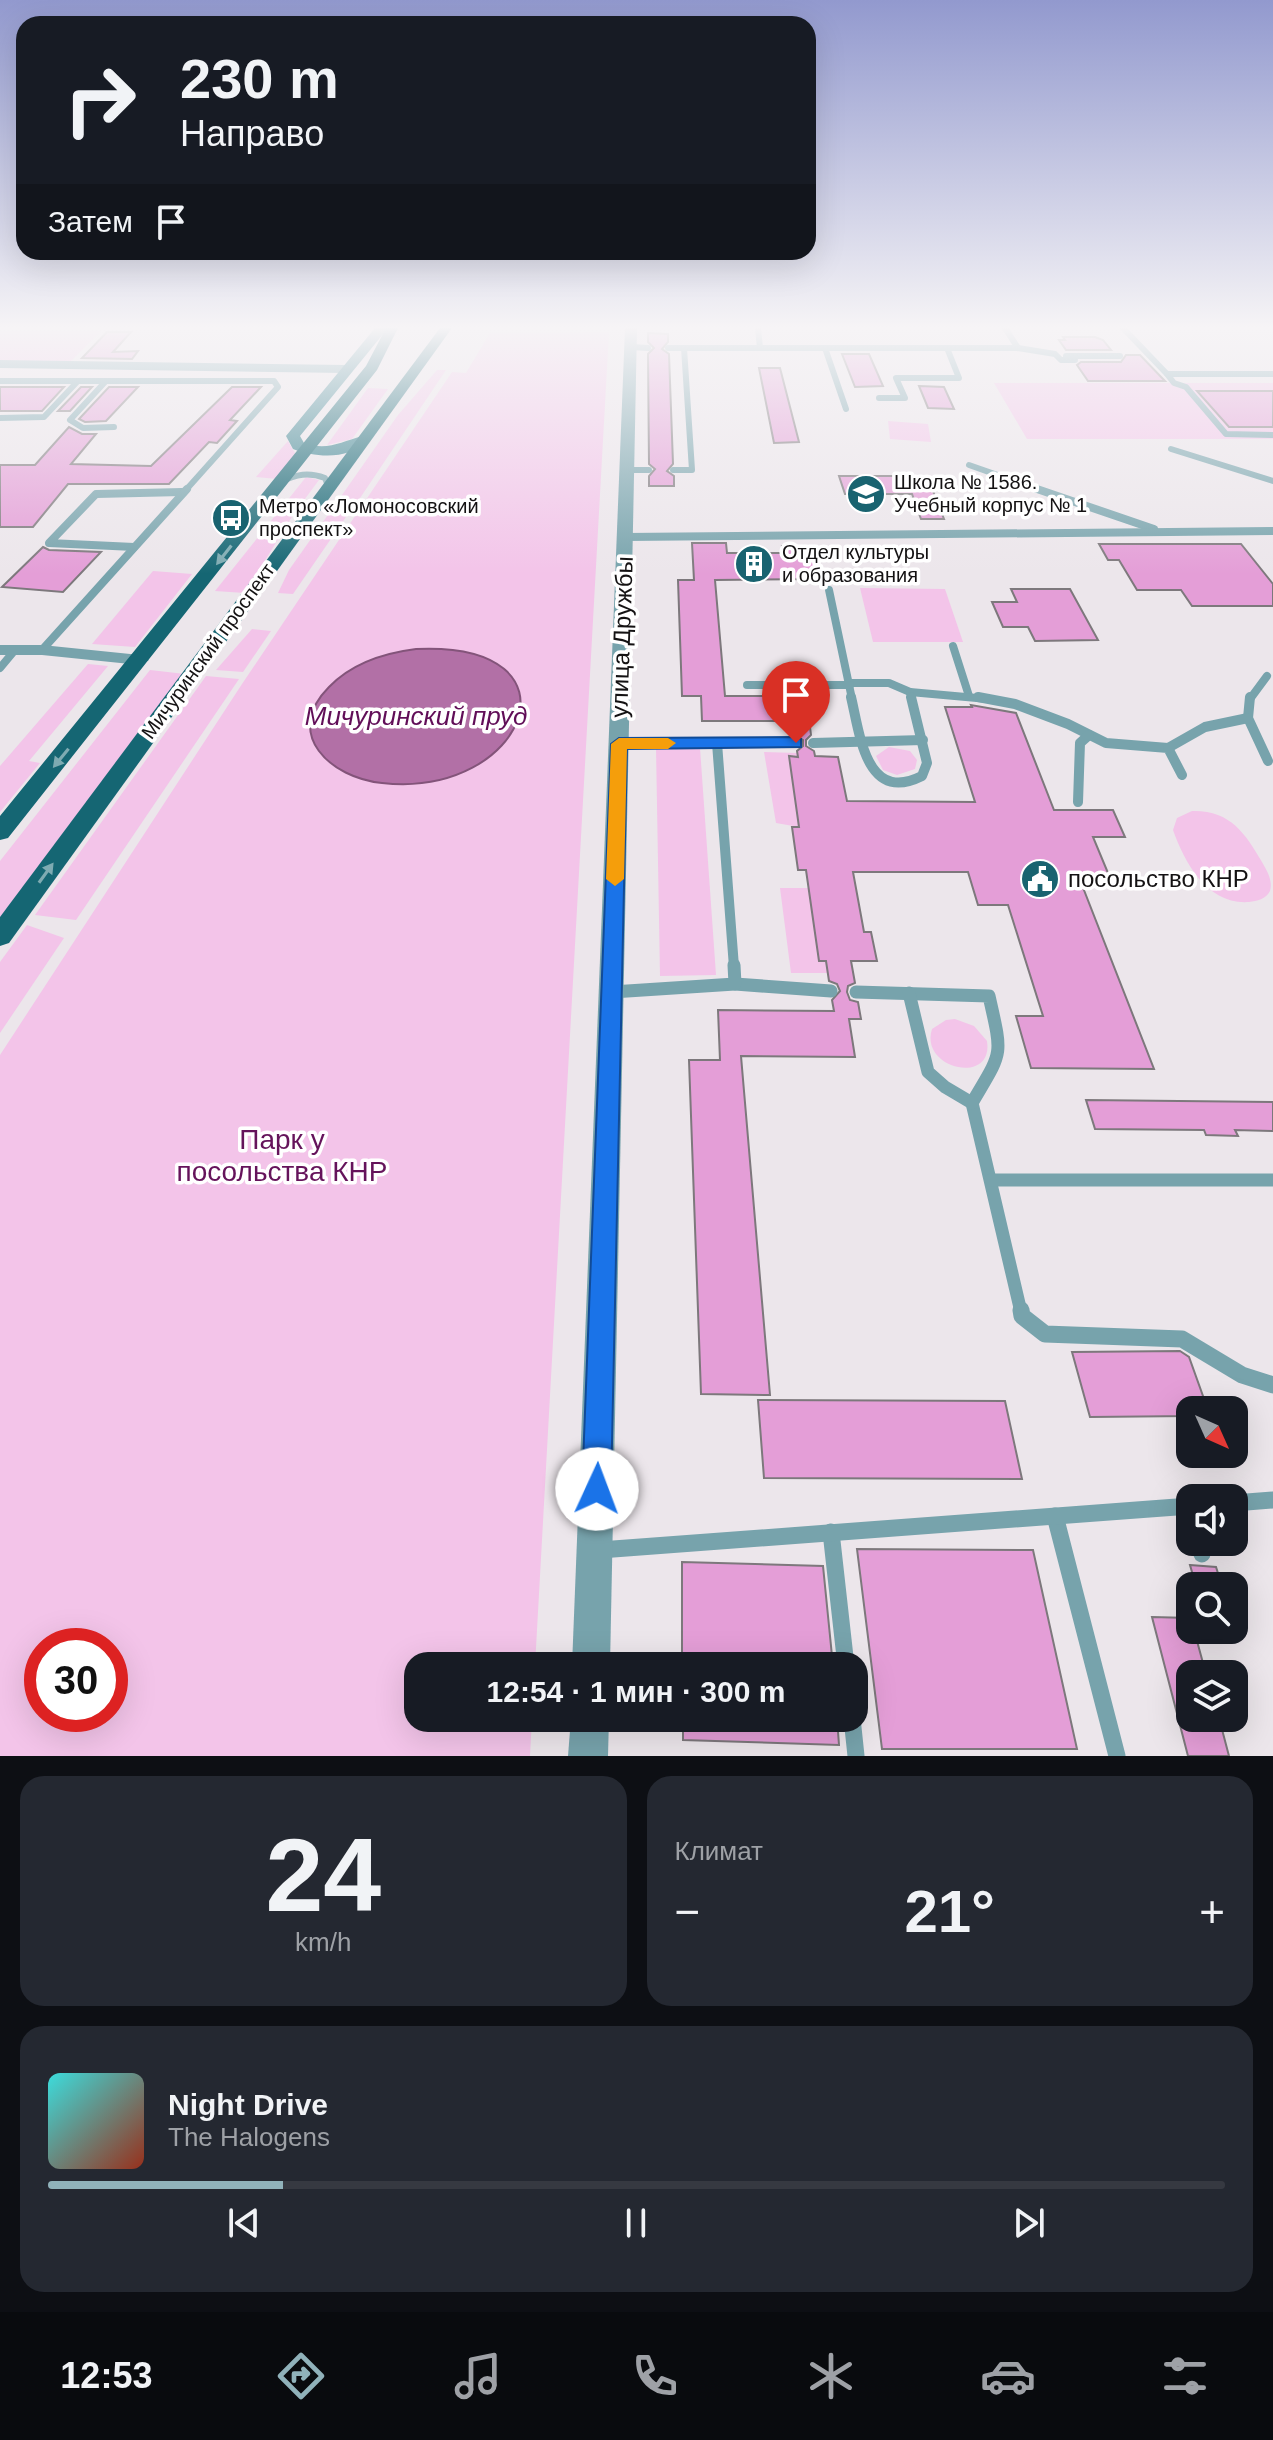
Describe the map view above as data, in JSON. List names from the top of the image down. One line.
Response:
{"streets":{"main road":["Мичуринский проспект"],"street":["улица Дружбы"]},"water":["Мичуринский пруд"],"parks":["Парк у посольства КНР"],"places":{"school or university":["Школа № 1586. Учебный корпус № 1"],"bus stop":["Метро «Ломоносовский проспект»"],"building":["Отдел культуры и образования"],"public building":["посольство КНР"]},"north":"bottom right","page":{"turn":["230 m","Направо"],"then":"Затем","limit":"30","trip":"12:54 · 1 мин · 300 m","tile":[["24","km/h"],"Климат"],"heat":["−","21°","+"],"song":["Night Drive","The Halogens"],"tabs":"12:53"}}
